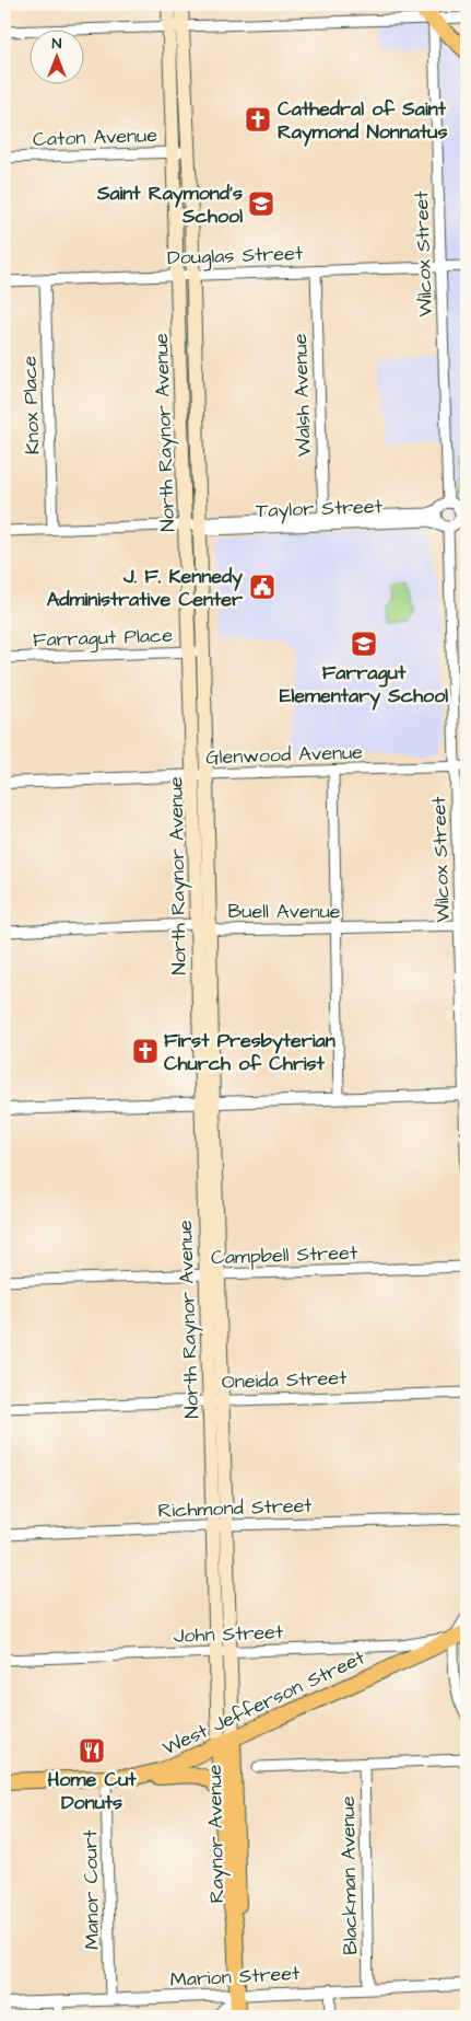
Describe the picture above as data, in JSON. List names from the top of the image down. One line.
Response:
{"streets":{"main road":["North Raynor Avenue","West Jefferson Street","Raynor Avenue"],"street":["Caton Avenue","Wilcox Street","Douglas Street","Walsh Avenue","Knox Place","Taylor Street","Farragut Place","Glenwood Avenue","Buell Avenue","Campbell Street","Oneida Street","Richmond Street","John Street","Blackman Avenue","Manor Court","Marion Street"]},"crossings":[["Caton Avenue","North Raynor Avenue"],["Wilcox Street","Douglas Street"],["Wilcox Street","Taylor Street"],["Wilcox Street","Glenwood Avenue"],["Wilcox Street","Buell Avenue"],["Douglas Street","Walsh Avenue"],["Douglas Street","Knox Place"],["Douglas Street","North Raynor Avenue"],["Walsh Avenue","Taylor Street"],["Knox Place","Taylor Street"],["North Raynor Avenue","Taylor Street"],["North Raynor Avenue","Farragut Place"],["North Raynor Avenue","Glenwood Avenue"],["North Raynor Avenue","Buell Avenue"],["North Raynor Avenue","Campbell Street"],["North Raynor Avenue","Oneida Street"],["North Raynor Avenue","Richmond Street"],["North Raynor Avenue","John Street"],["North Raynor Avenue","West Jefferson Street"],["North Raynor Avenue","Raynor Avenue"],["John Street","West Jefferson Street"],["West Jefferson Street","Raynor Avenue"],["West Jefferson Street","Manor Court"],["Raynor Avenue","Marion Street"],["Blackman Avenue","Marion Street"],["Manor Court","Marion Street"]],"places":{"church":["Cathedral of Saint Raymond Nonnatus","First Presbyterian Church of Christ"],"school or university":["Saint Raymond's School","Farragut Elementary School"],"public building":["J. F. Kennedy Administrative Center"],"restaurant":["Home Cut Donuts"]},"north":"top"}
